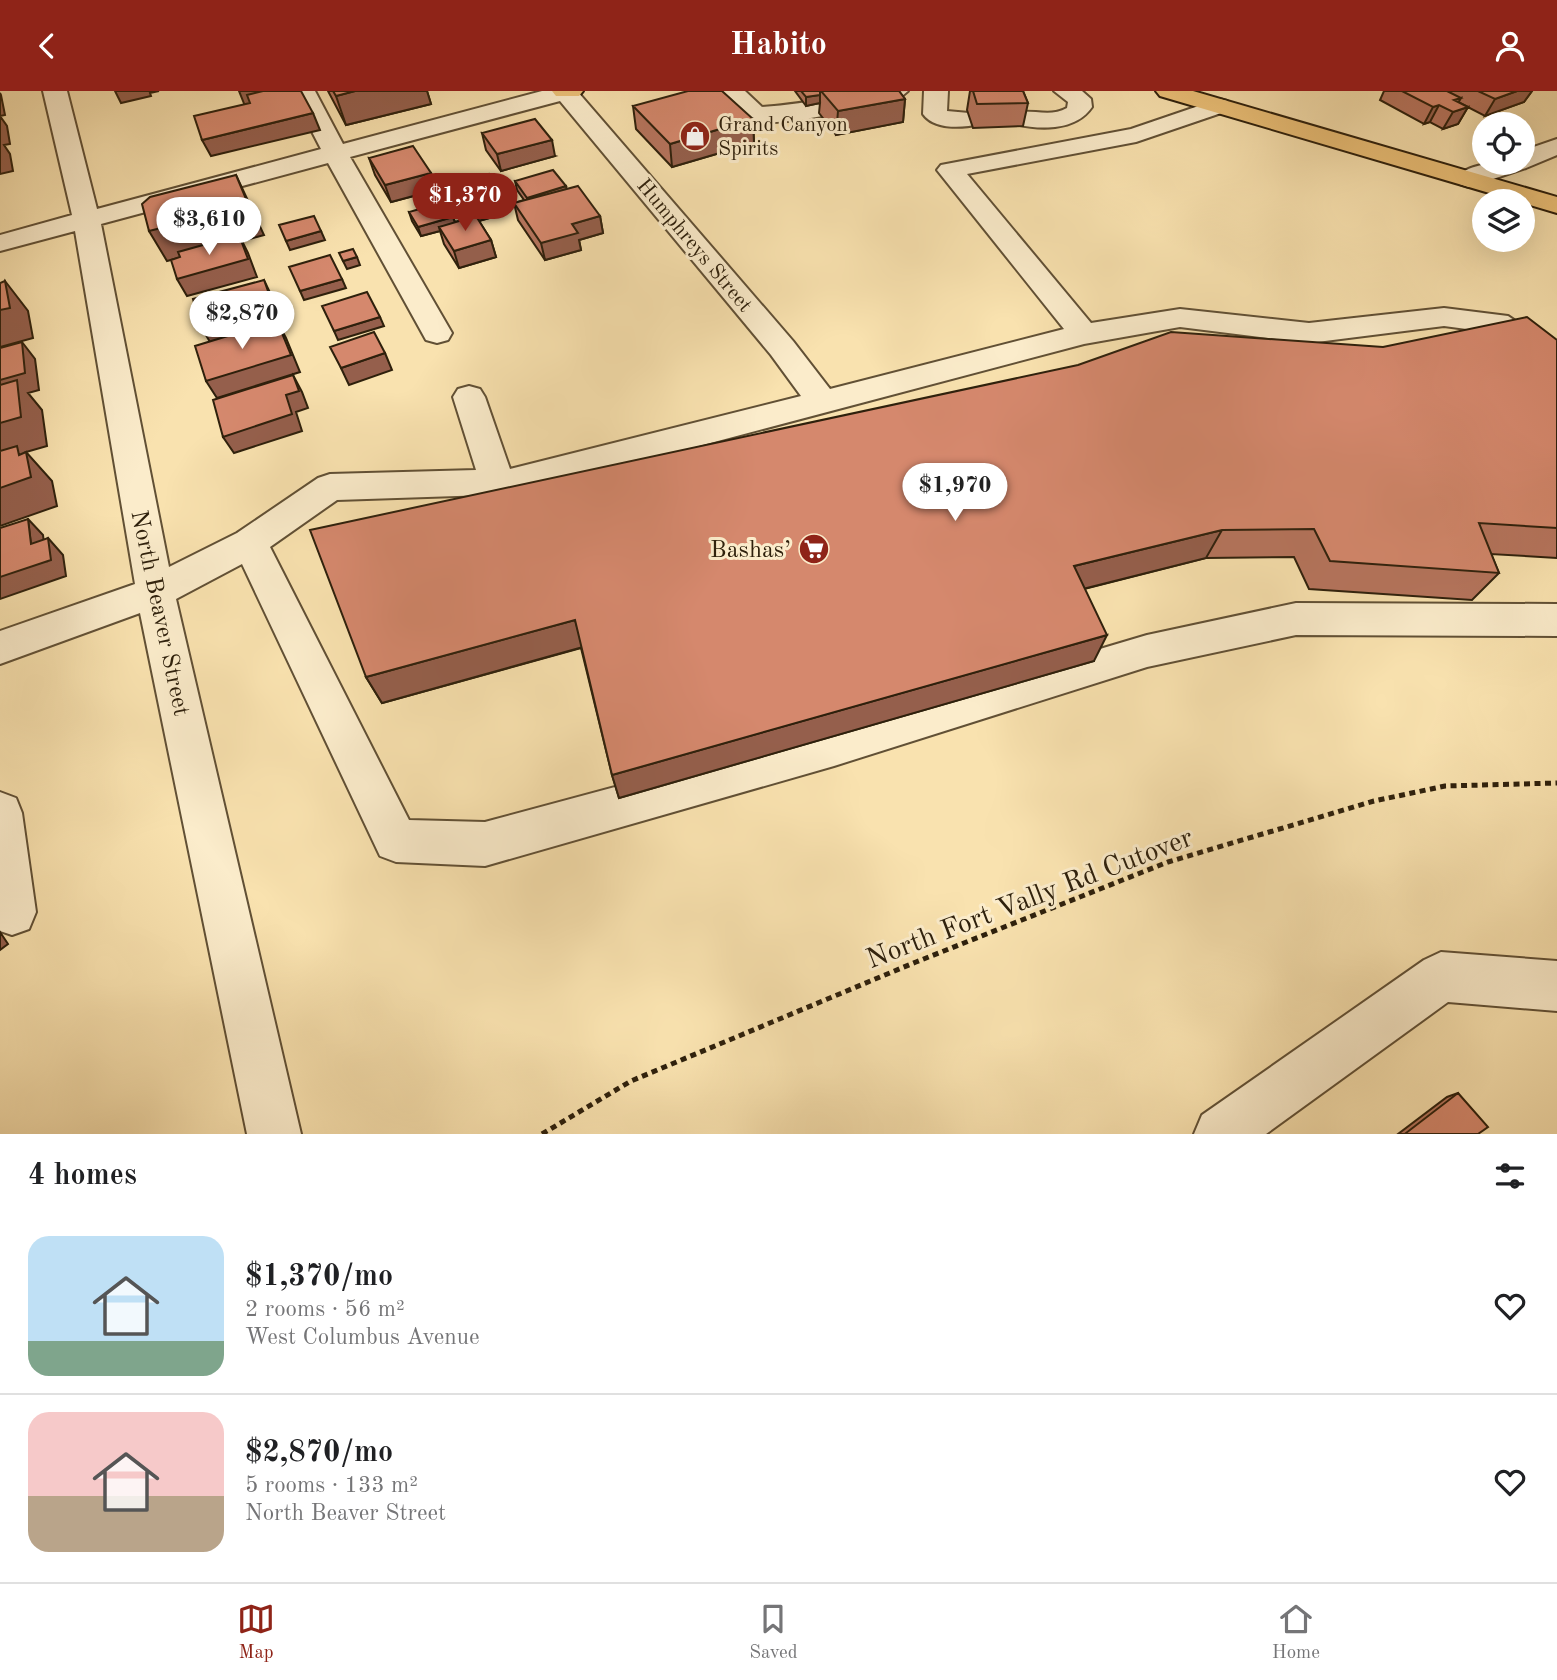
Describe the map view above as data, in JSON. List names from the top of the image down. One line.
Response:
{"streets":{"street":["Humphreys Street","North Beaver Street"],"path":["North Fort Vally Rd Cutover"]},"places":{"shop":["Grand Canyon Spirits"],"supermarket":["Bashas’"]},"page":{"header":"Habito","price":["$1,370","$3,610","$2,870","$1,970"],"heading":"4 homes","list":[{"name":"$1,370/mo","note":"2 rooms · 56 m² · West Columbus Avenue"},{"name":"$2,870/mo","note":"5 rooms · 133 m² · North Beaver Street"}],"tabs":["Map","Saved","Home"]}}
